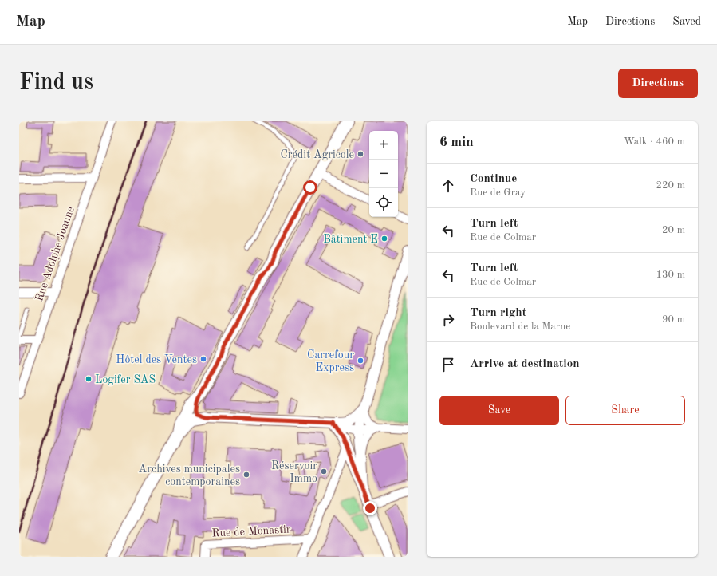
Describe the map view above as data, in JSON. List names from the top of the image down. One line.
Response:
{"streets":{"street":["Rue Adolphe Joanne","Rue de Monastir"]},"places":["Crédit Agricole","Bâtiment E","Hôtel des Ventes","Carrefour Express","Logifer SAS","Réservoir Immo","Archives municipales contemporaines"],"page":{"header":"Map","nav":["Map","Directions","Saved"],"buttons":["Directions",["Save","Share"]],"title":"Find us","heading":["6 min","Walk · 460 m"],"map_buttons":["+","−"],"list":[["Continue","Rue de Gray","220 m"],["Turn left","Rue de Colmar","20 m"],["Turn left","Rue de Colmar","130 m"],["Turn right","Boulevard de la Marne","90 m"],"Arrive at destination"]}}
